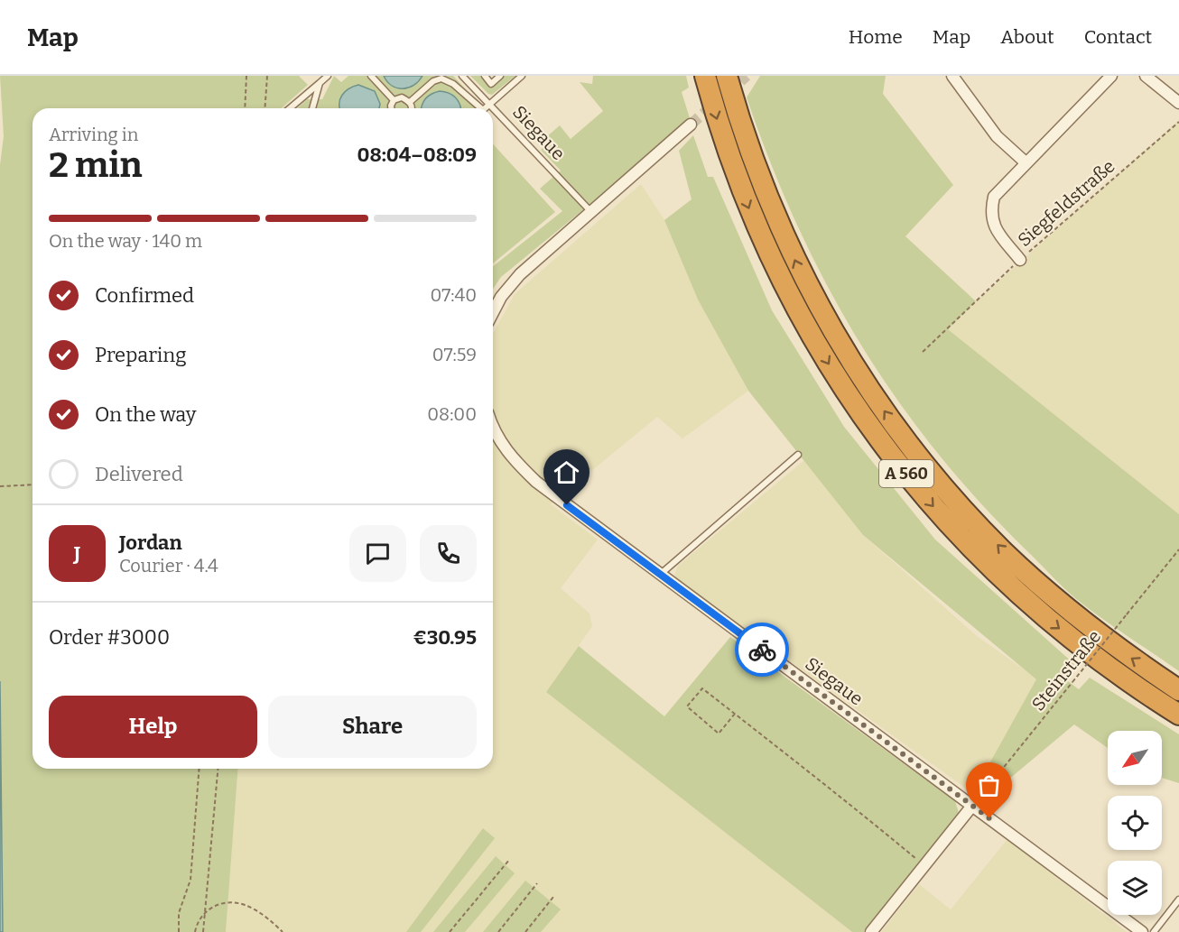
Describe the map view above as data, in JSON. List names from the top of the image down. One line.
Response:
{"streets":{"highway":["A 560"],"street":["Siegaue"],"path":["Siegfeldstraße","Steinstraße"]},"crossings":[["Siegaue","Steinstraße"]],"north":"bottom left","page":{"header":"Map","nav":["Home","Map","About","Contact"],"heading":["2 min","Arriving in","08:04–08:09"],"panel":["Jordan","Courier · 4.4","Order #3000","€30.95"],"bar":"On the way · 140 m","list":[["Confirmed","07:40"],["Preparing","07:59"],["On the way","08:00"],"Delivered"],"round":"J","buttons":["Help","Share"]}}
